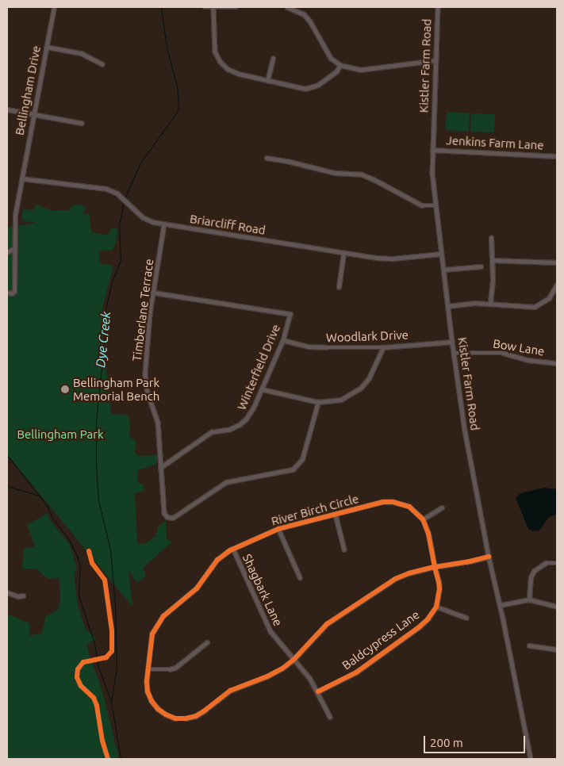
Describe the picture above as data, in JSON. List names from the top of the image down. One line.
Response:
{"streets":{"street":["Kistler Farm Road","Bellingham Drive","Jenkins Farm Lane","Briarcliff Road","Timberlane Terrace","Woodlark Drive","Bow Lane","Winterfield Drive","River Birch Circle","Shagbark Lane","Baldcypress Lane"]},"crossings":[["Kistler Farm Road","Jenkins Farm Lane"],["Kistler Farm Road","Briarcliff Road"],["Kistler Farm Road","Woodlark Drive"],["Kistler Farm Road","Bow Lane"],["Kistler Farm Road","River Birch Circle"],["Bellingham Drive","Briarcliff Road"],["Briarcliff Road","Timberlane Terrace"],["Timberlane Terrace","Winterfield Drive"],["Woodlark Drive","Winterfield Drive"],["River Birch Circle","Shagbark Lane"],["River Birch Circle","Baldcypress Lane"],["Shagbark Lane","Baldcypress Lane"]],"water":["Dye Creek"],"parks":["Bellingham Park"],"places":["Bellingham Park Memorial Bench"],"scale_bar":"200 m"}
